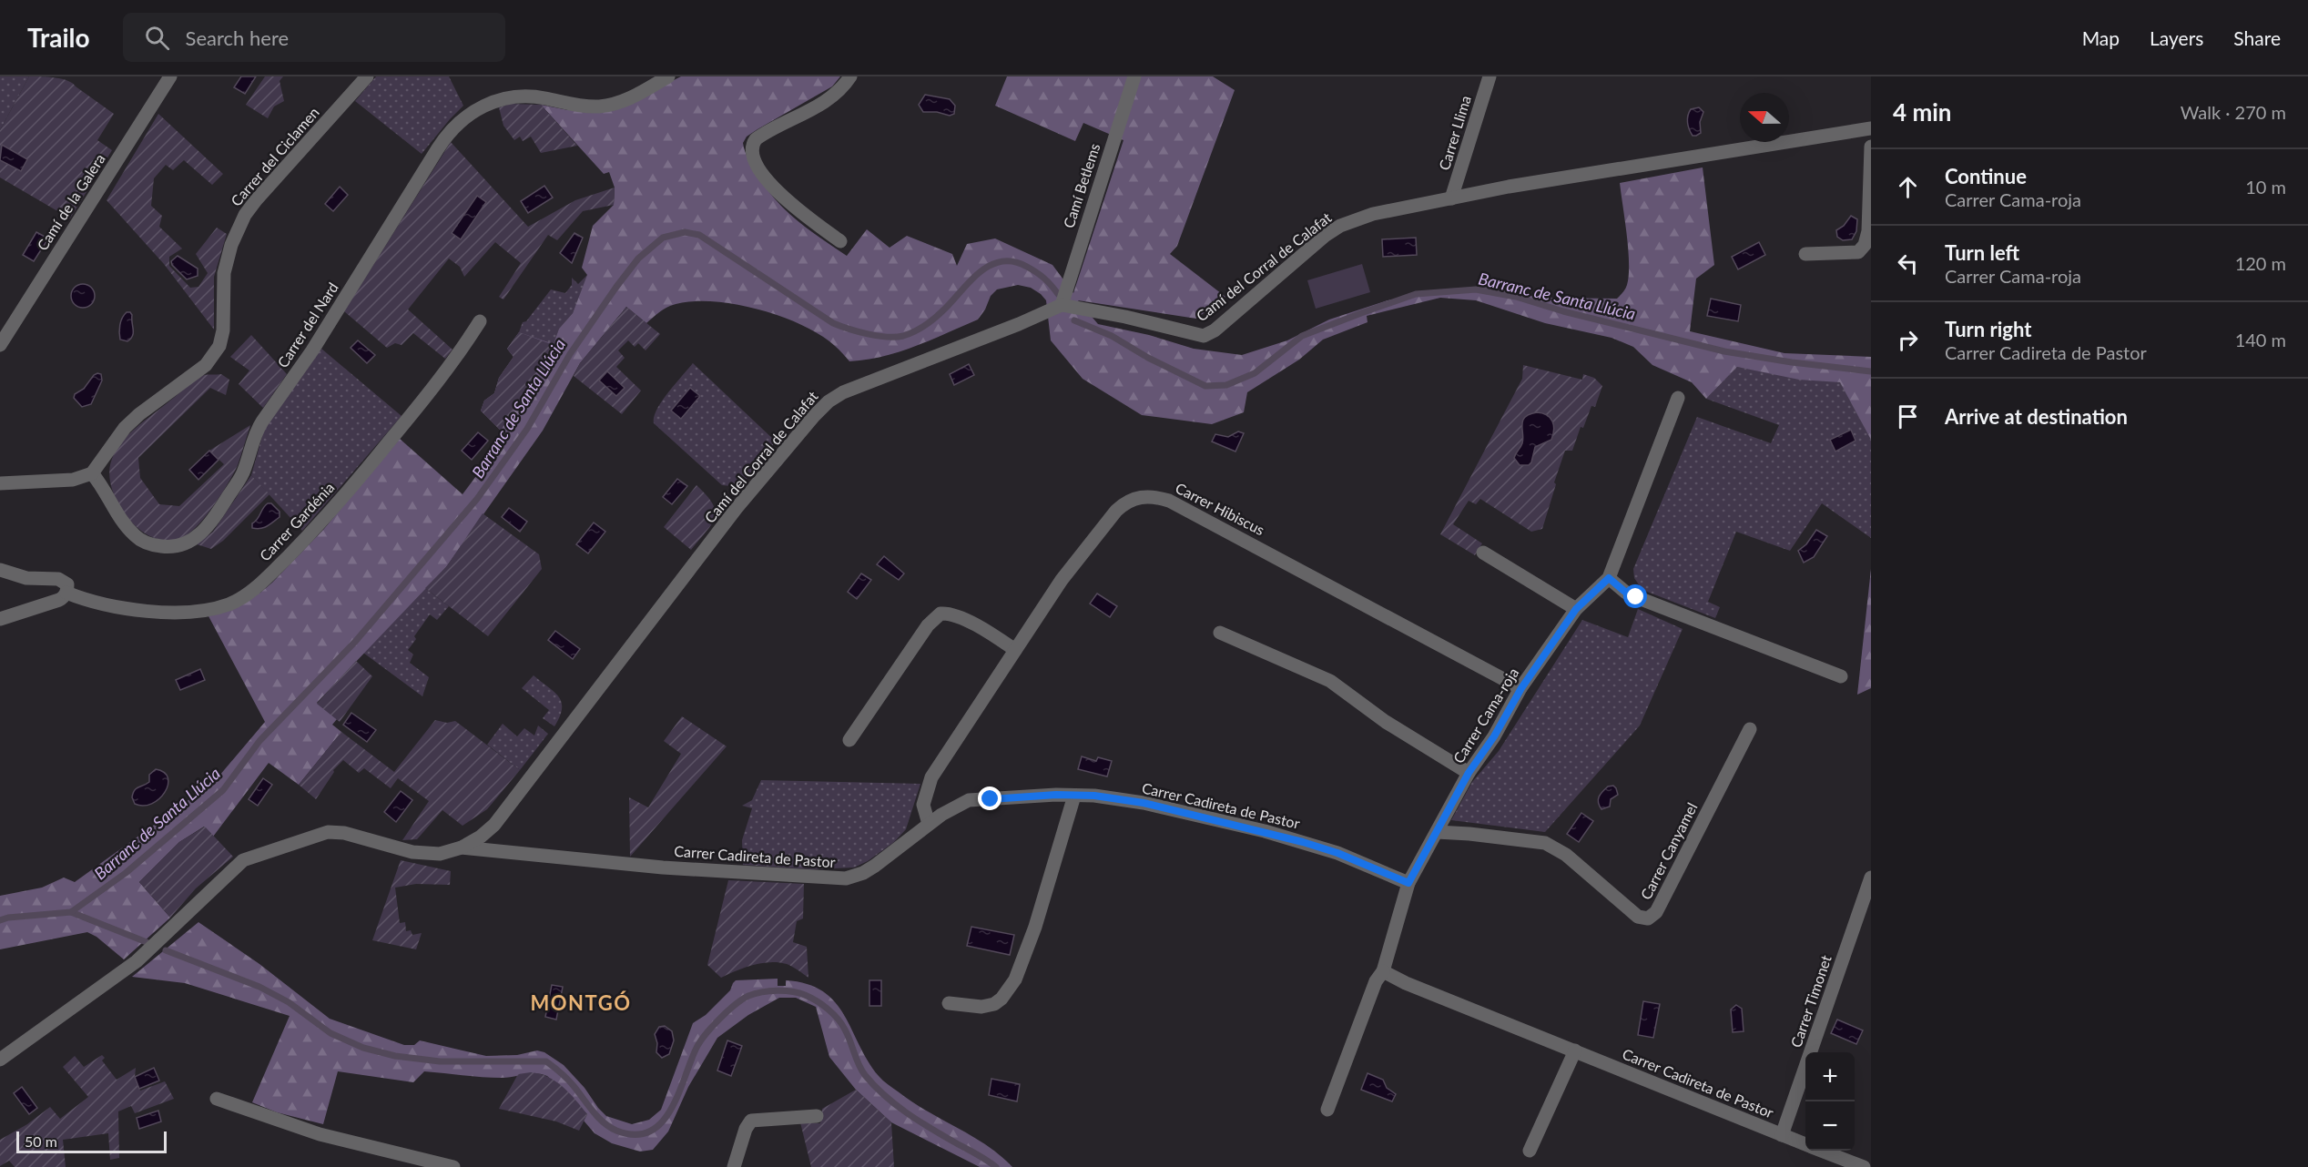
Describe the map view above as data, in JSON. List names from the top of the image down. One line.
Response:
{"streets":{"street":["Carrer Llima","Carrer del Ciclamen","Camí Betlems","Camí de la Galera","Camí del Corral de Calafat","Carrer del Nard","Carrer Hibiscus","Carrer Gardénia","Carrer Cama-roja","Carrer Cadireta de Pastor","Carrer Canyamel","Carrer Timonet"]},"crossings":[["Carrer Llima","Camí del Corral de Calafat"],["Carrer del Ciclamen","Carrer del Nard"],["Camí Betlems","Camí del Corral de Calafat"],["Camí del Corral de Calafat","Carrer Cadireta de Pastor"],["Carrer Hibiscus","Carrer Cama-roja"],["Carrer Hibiscus","Carrer Cadireta de Pastor"],["Carrer Cama-roja","Carrer Cadireta de Pastor"],["Carrer Cama-roja","Carrer Canyamel"],["Carrer Cadireta de Pastor","Carrer Timonet"]],"districts":["MONTGÓ"],"water":["Barranc de Santa Llúcia"],"scale_bar":"50 m","north":"left","page":{"header":"Trailo","search":"Search here","nav":["Map","Layers","Share"],"heading":["4 min","Walk · 270 m"],"list":[["Continue","Carrer Cama-roja","10 m"],["Turn left","Carrer Cama-roja","120 m"],["Turn right","Carrer Cadireta de Pastor","140 m"],"Arrive at destination"],"map_buttons":["+","−"],"scale":"50 m"}}
